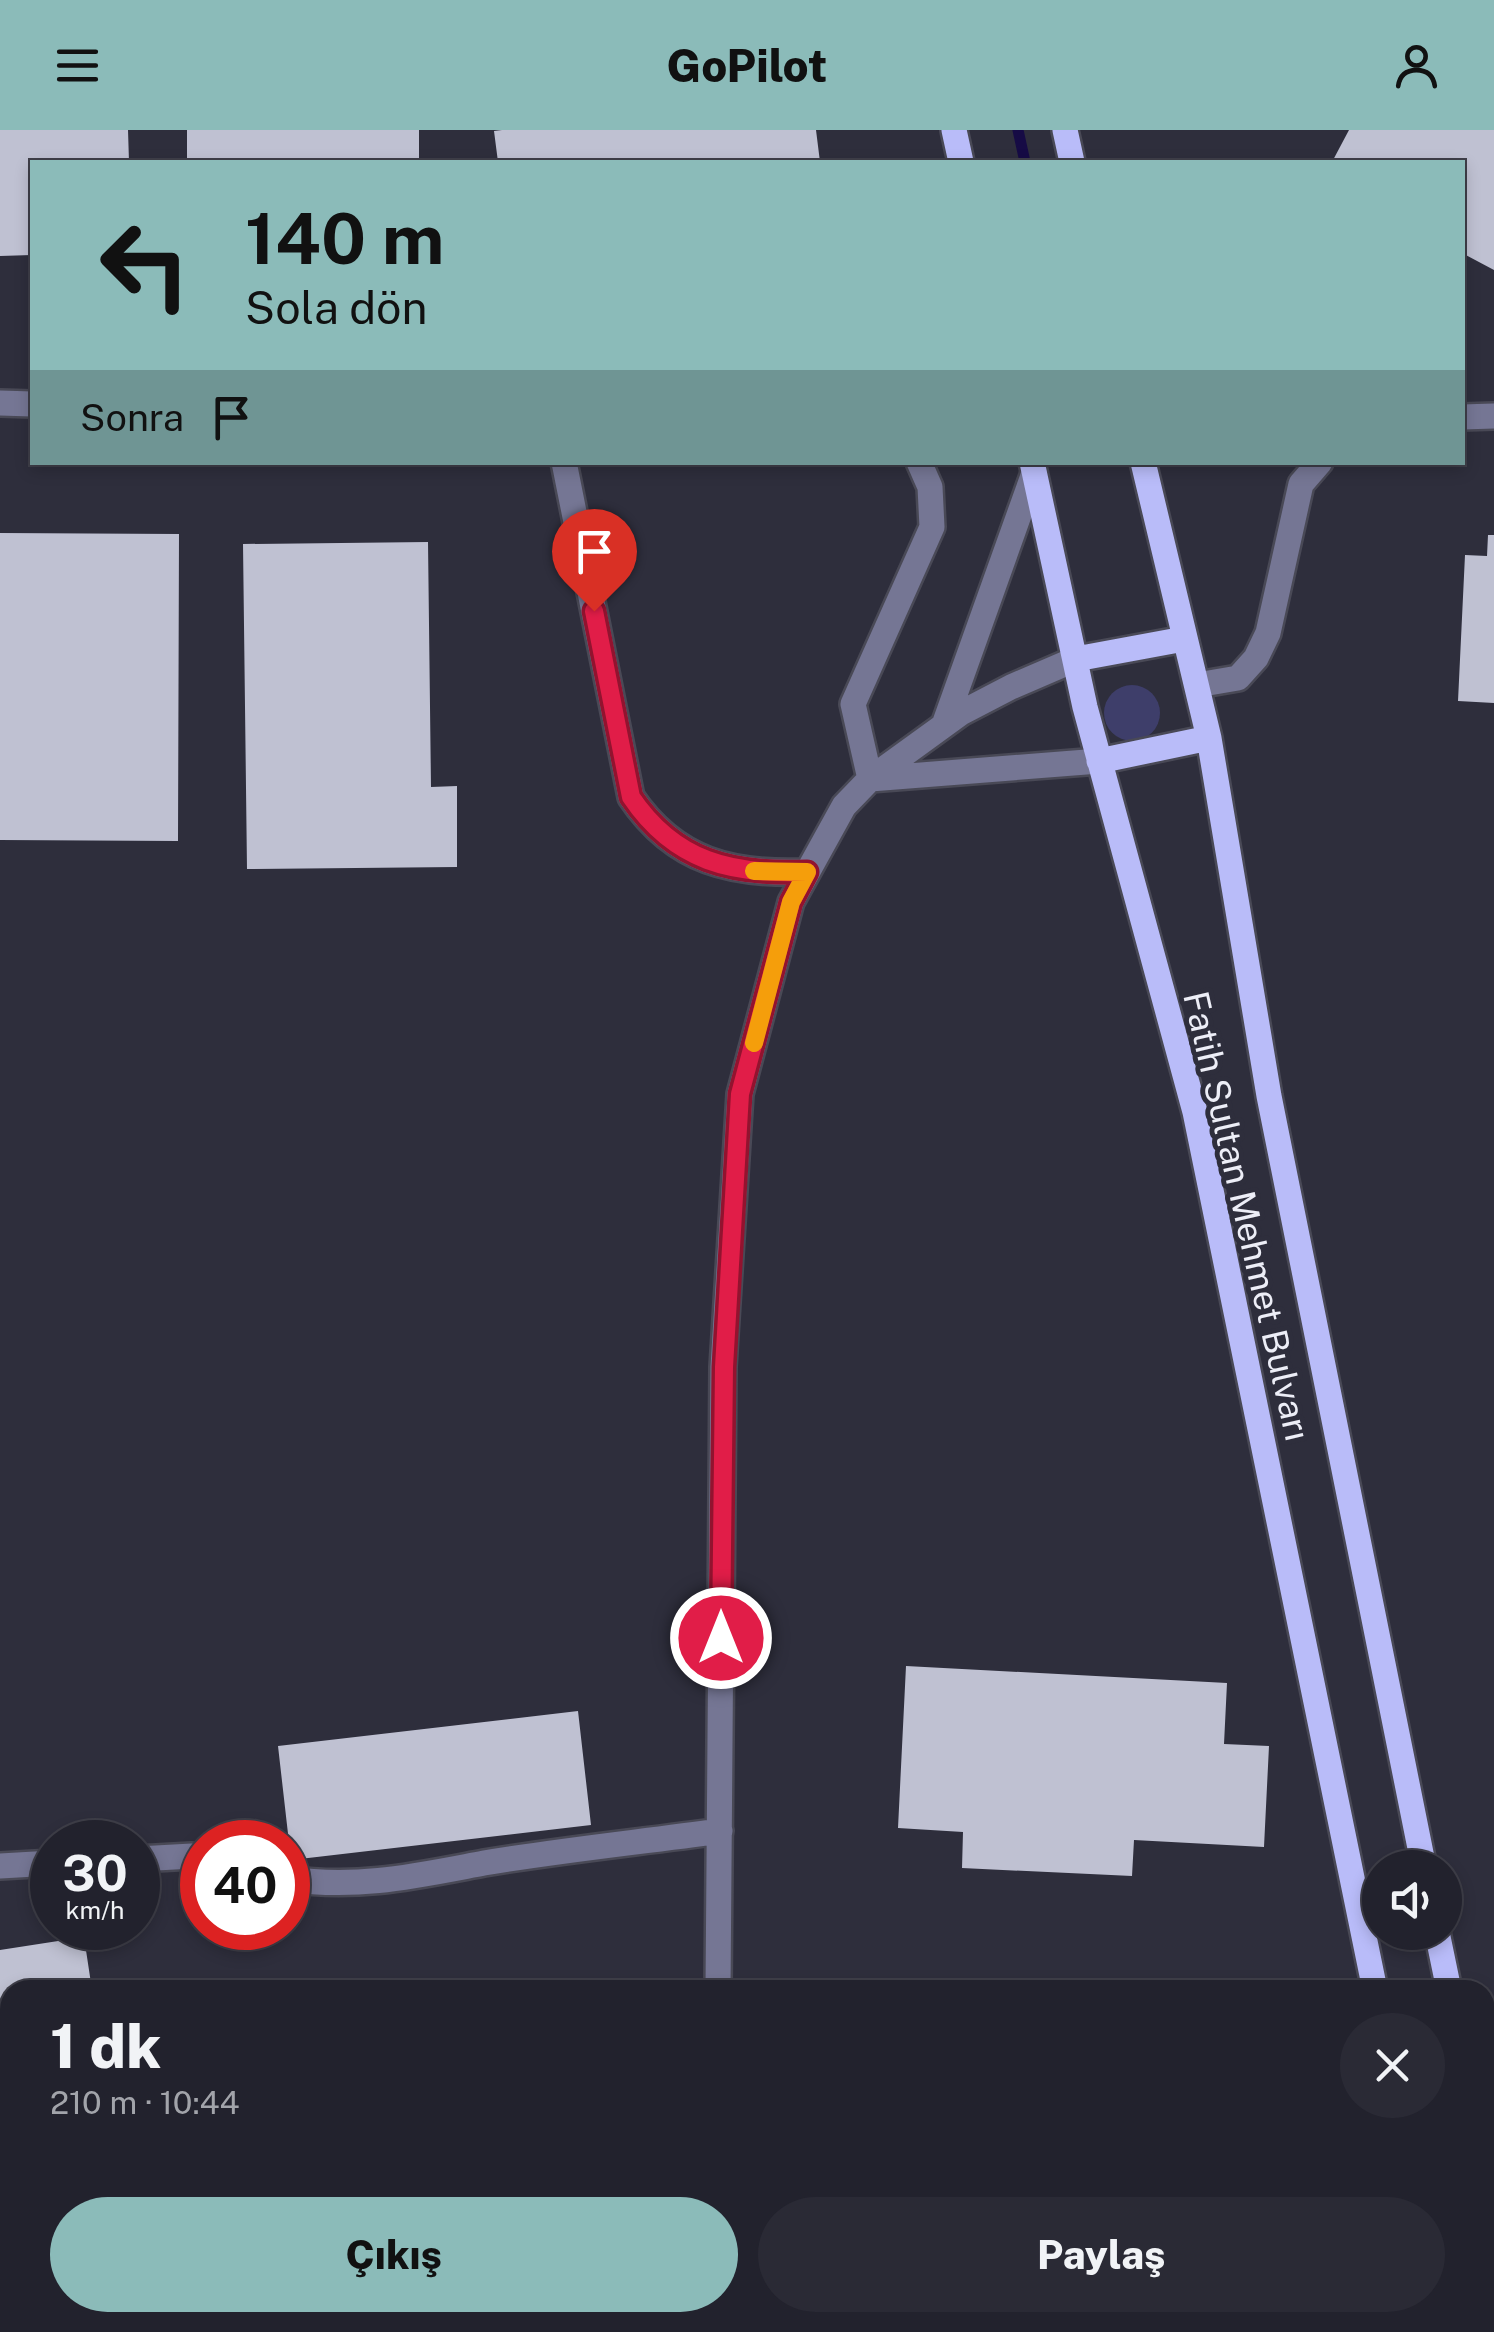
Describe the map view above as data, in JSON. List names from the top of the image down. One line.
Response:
{"streets":{"main road":["Fatih Sultan Mehmet Bulvarı"]},"page":{"header":"GoPilot","turn":["140 m","Sola dön"],"then":"Sonra","speed":"30 km/h","limit":"40","heading":["1 dk","210 m · 10:44"],"buttons":["Çıkış","Paylaş"]}}
